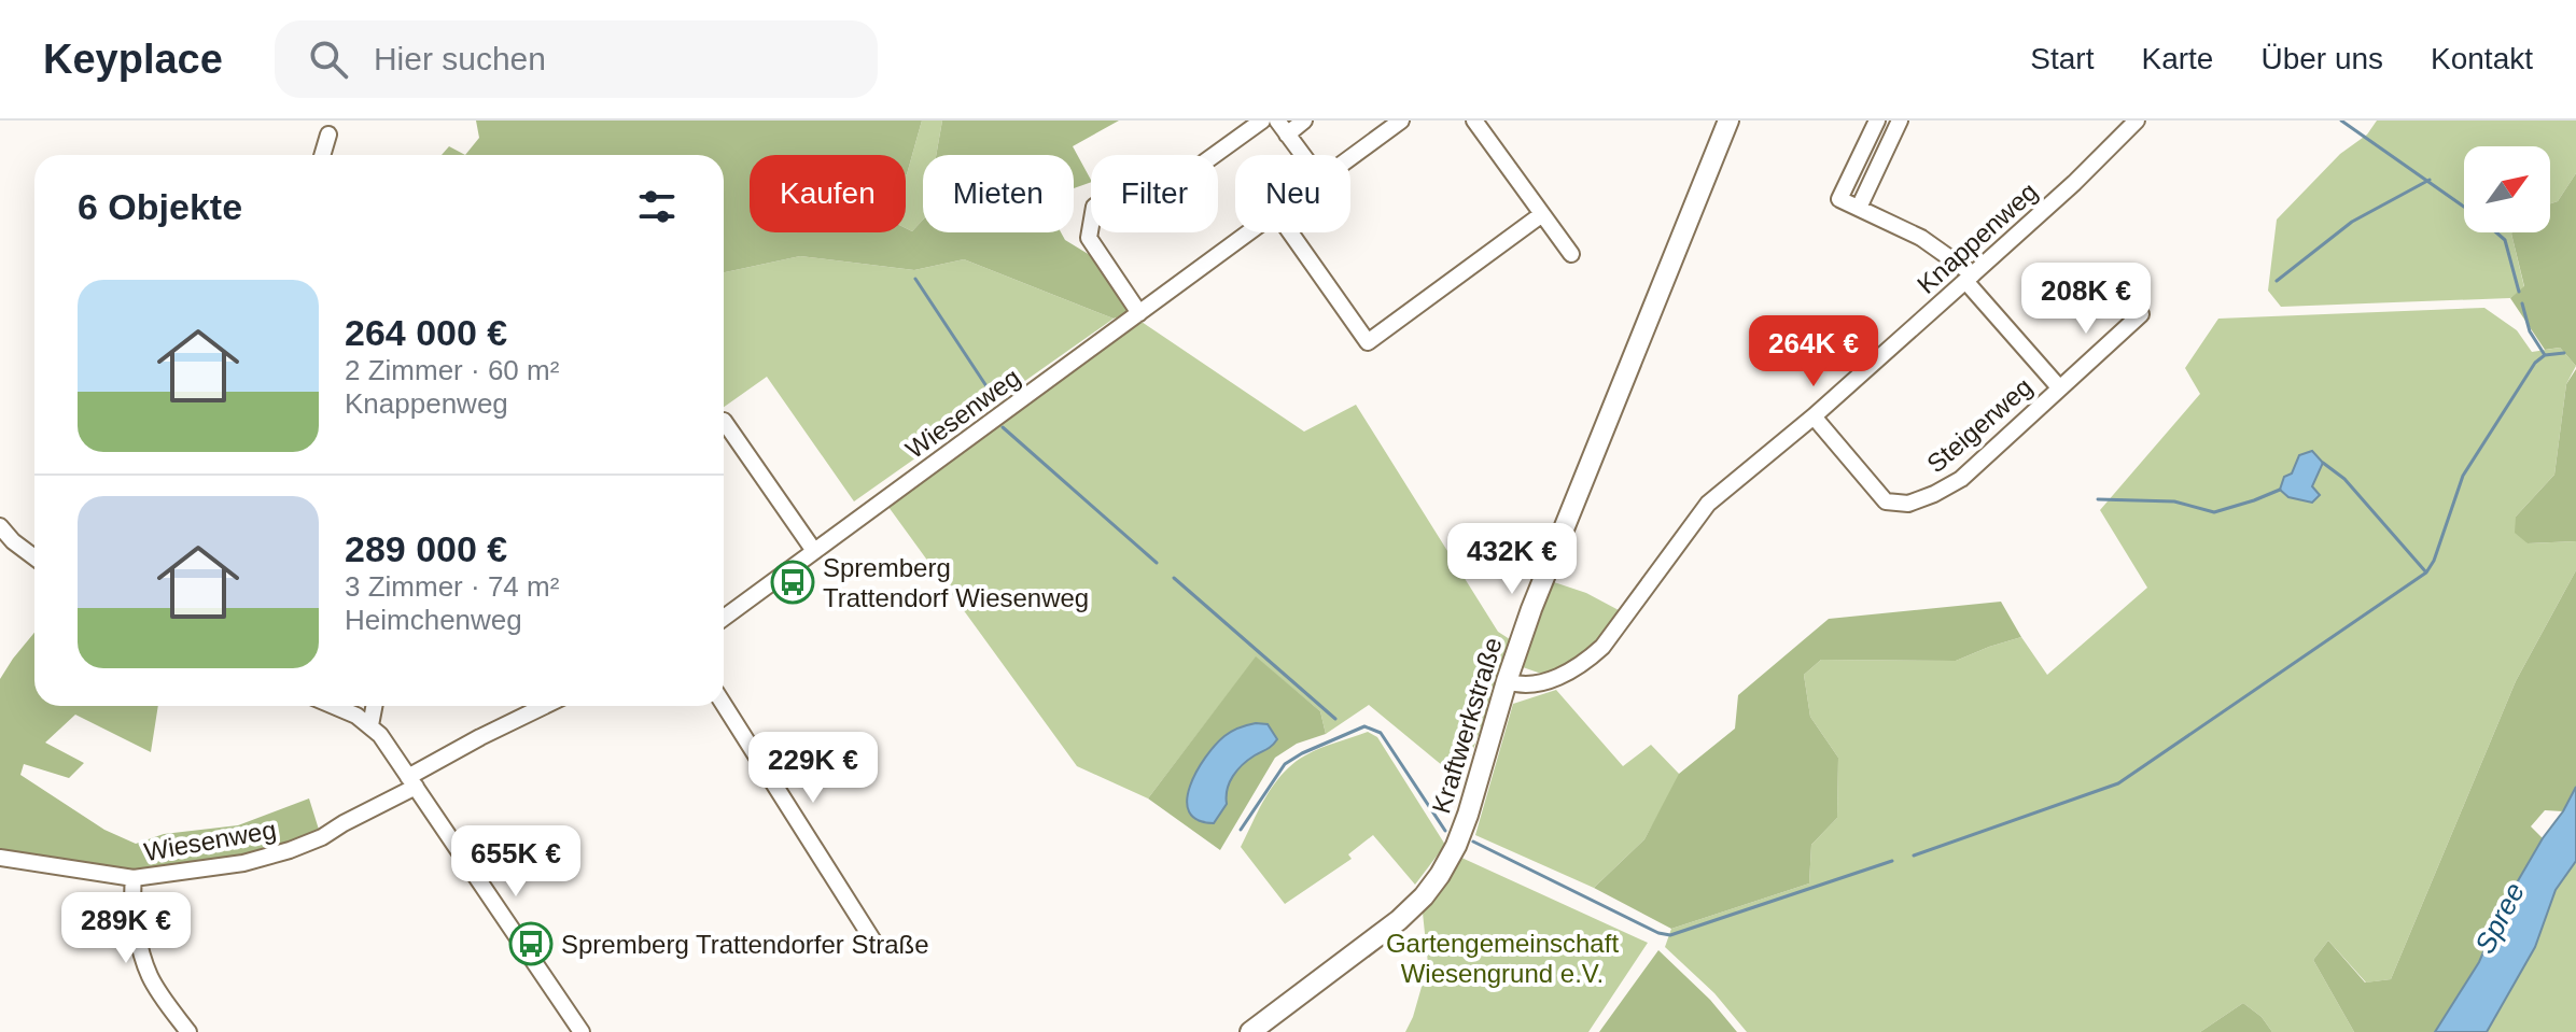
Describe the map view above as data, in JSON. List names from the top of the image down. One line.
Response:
{"streets":{"main road":["Kraftwerkstraße"],"street":["Knappenweg","Wiesenweg","Steigerweg"]},"crossings":[["Knappenweg","Steigerweg"],["Knappenweg","Kraftwerkstraße"]],"water":["Spree"],"parks":["Gartengemeinschaft Wiesengrund e.V."],"places":{"bus stop":["Spremberg Trattendorf Wiesenweg","Spremberg Trattendorfer Straße"]},"north":"top right","page":{"header":"Keyplace","search":"Hier suchen","nav":["Start","Karte","Über uns","Kontakt"],"chip":["Kaufen","Mieten","Filter","Neu"],"heading":"6 Objekte","list":[{"name":"264 000 €","note":"2 Zimmer · 60 m² · Knappenweg"},{"name":"289 000 €","note":"3 Zimmer · 74 m² · Heimchenweg"}],"price":["208K €","264K €","432K €","229K €","655K €","289K €"]}}
